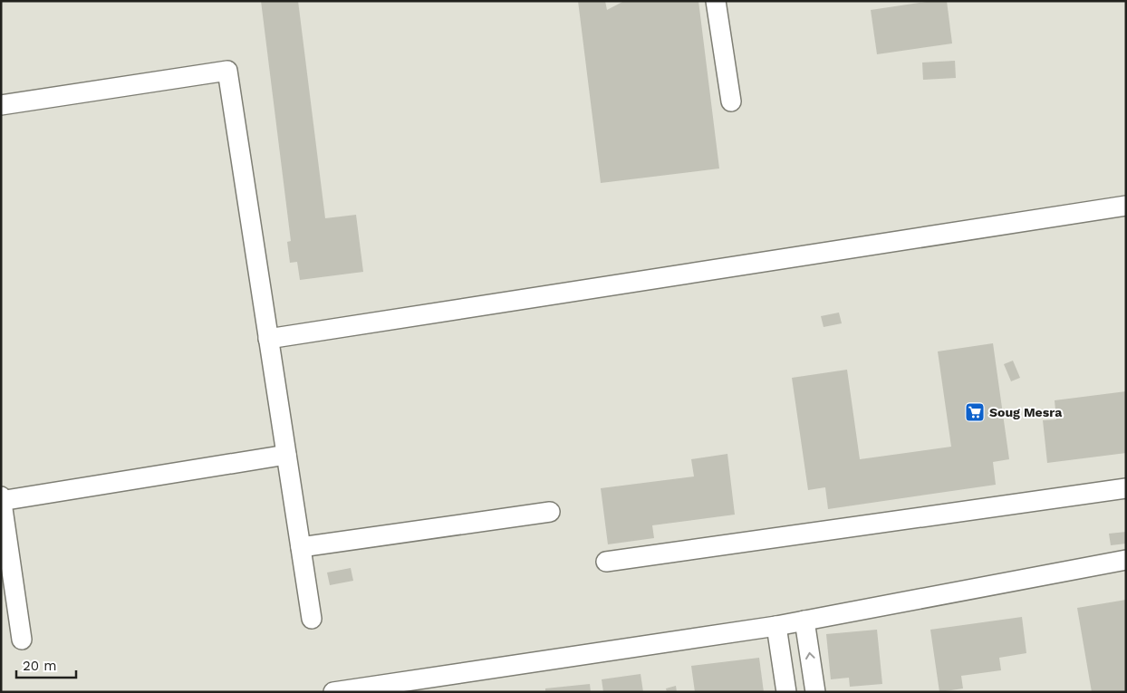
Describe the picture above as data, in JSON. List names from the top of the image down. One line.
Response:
{"places":{"supermarket":["Soug Mesra"]},"scale_bar":"20 m"}
